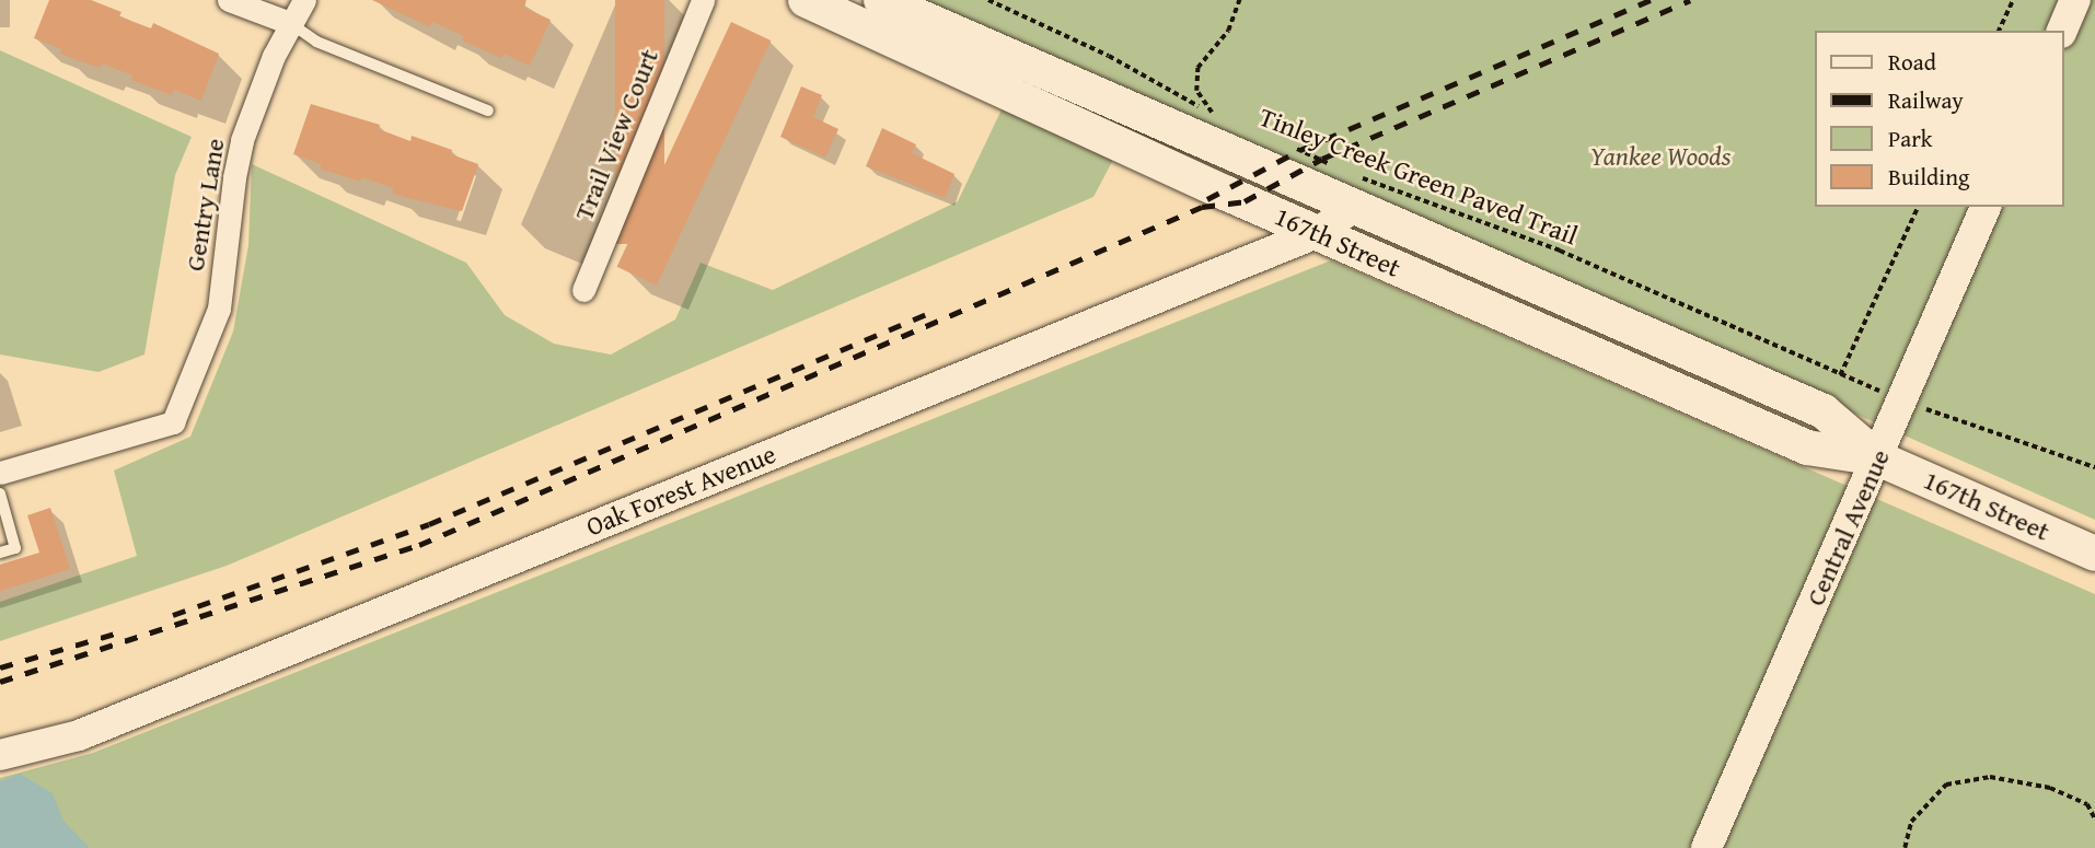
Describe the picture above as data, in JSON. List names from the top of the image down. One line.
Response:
{"streets":{"main road":["167th Street"],"street":["Trail View Court","Gentry Lane","Oak Forest Avenue","Central Avenue"],"path":["Tinley Creek Green Paved Trail"]},"crossings":[["Tinley Creek Green Paved Trail","167th Street"],["Tinley Creek Green Paved Trail","Oak Forest Avenue"],["167th Street","Oak Forest Avenue"],["167th Street","Central Avenue"]],"parks":["Yankee Woods"],"legend":["Road","Railway","Park","Building"]}
